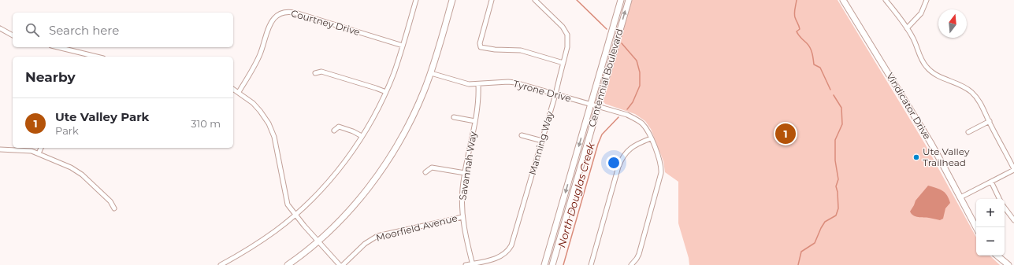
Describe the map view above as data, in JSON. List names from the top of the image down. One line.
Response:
{"streets":{"main road":["Centennial Boulevard","Vindicator Drive"],"street":["Courtney Drive","Tyrone Drive","Manning Way","Savannah Way","Moorfield Avenue"]},"crossings":[["Centennial Boulevard","Tyrone Drive"],["Tyrone Drive","Manning Way"],["Tyrone Drive","Savannah Way"],["Manning Way","Savannah Way"],["Savannah Way","Moorfield Avenue"]],"water":["North Douglas Creek"],"places":["Ute Valley Trailhead"],"north":"top","page":{"search":"Search here","heading":"Nearby","list":[{"mark":"1","name":"Ute Valley Park","note":"Park","value":"310 m"}],"pins":"1","map_buttons":["+","−"]}}
